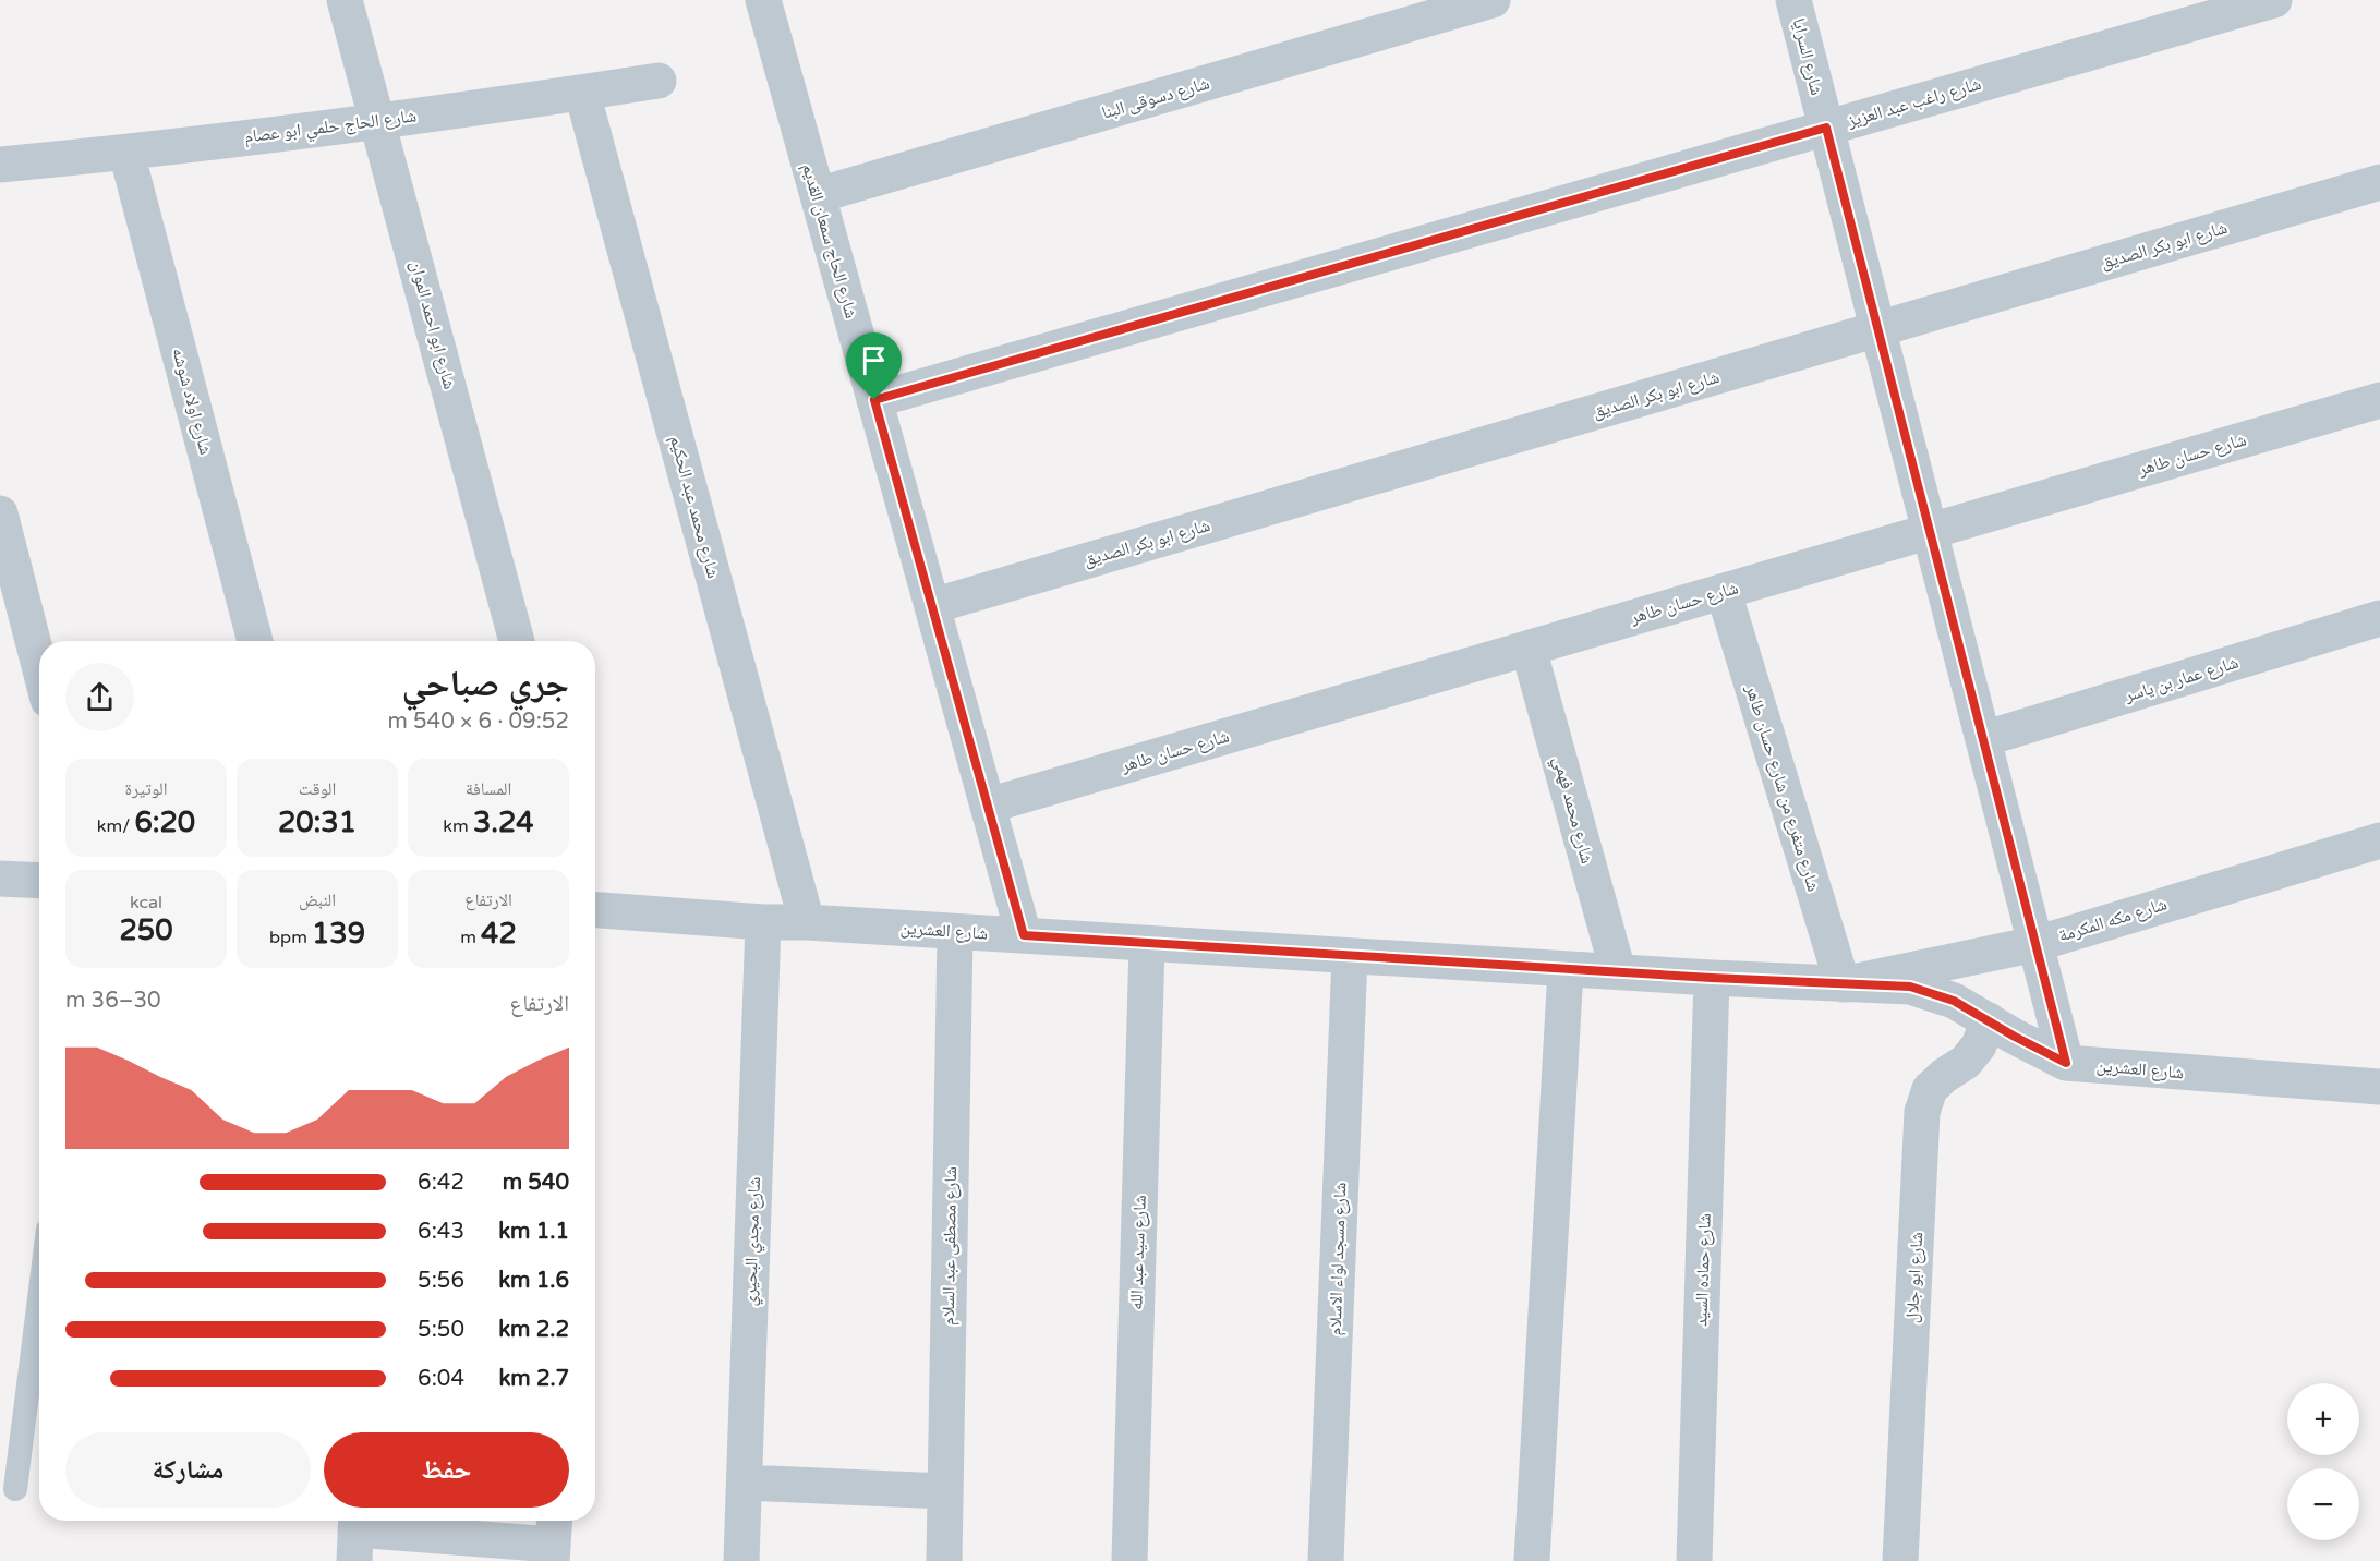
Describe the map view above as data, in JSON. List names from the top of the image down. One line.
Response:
{"streets":{"street":["شارع السرايا","شارع دسوقى البنا","شارع راغب عبد العزيز","شارع الحاج حلمي ابو عصام","شارع الحاج سمعان القديم","شارع ابو بكر الصديق","شارع ابو احمد الموان","شارع اولاد شوشه","شارع حسان طاهر","شارع محمد عبد الحكيم","شارع عمار بن ياسر","شارع متفرع من شارع حسان طاهر","شارع محمد فهمي","شارع مكه المكرمة","شارع العشرين","شارع مجدي البحيري","شارع مصطفى عبد السلام","شارع سيد عبد الله","شارع مسجد لواء الاسلام","شارع حماده السيد","شارع ابو جلال"]},"crossings":[["شارع السرايا","شارع راغب عبد العزيز"],["شارع السرايا","شارع ابو بكر الصديق"],["شارع السرايا","شارع حسان طاهر"],["شارع السرايا","شارع عمار بن ياسر"],["شارع السرايا","شارع مكه المكرمة"],["شارع السرايا","شارع العشرين"],["شارع دسوقى البنا","شارع الحاج سمعان القديم"],["شارع راغب عبد العزيز","شارع الحاج سمعان القديم"],["شارع الحاج حلمي ابو عصام","شارع ابو احمد الموان"],["شارع الحاج حلمي ابو عصام","شارع اولاد شوشه"],["شارع الحاج حلمي ابو عصام","شارع محمد عبد الحكيم"],["شارع الحاج سمعان القديم","شارع ابو بكر الصديق"],["شارع الحاج سمعان القديم","شارع حسان طاهر"],["شارع الحاج سمعان القديم","شارع العشرين"],["شارع حسان طاهر","شارع متفرع من شارع حسان طاهر"],["شارع حسان طاهر","شارع محمد فهمي"],["شارع محمد عبد الحكيم","شارع العشرين"],["شارع متفرع من شارع حسان طاهر","شارع مكه المكرمة"],["شارع متفرع من شارع حسان طاهر","شارع العشرين"],["شارع محمد فهمي","شارع العشرين"],["شارع مكه المكرمة","شارع العشرين"],["شارع العشرين","شارع مجدي البحيري"],["شارع العشرين","شارع مصطفى عبد السلام"],["شارع العشرين","شارع سيد عبد الله"],["شارع العشرين","شارع مسجد لواء الاسلام"],["شارع العشرين","شارع حماده السيد"],["شارع العشرين","شارع ابو جلال"]],"page":{"heading":["جري صباحي","09:52 · 6 × 540 m"],"stats":[["المسافة","3.24 km"],["الوقت","20:31"],["الوتيرة","6:20 /km"],["الارتفاع","42 m"],["النبض","139 bpm"],["kcal","250"]],"chart":["الارتفاع","30–36 m"],"list":[{"name":"540 m","note":"6:42"},{"name":"1.1 km","note":"6:43"},{"name":"1.6 km","note":"5:56"},{"name":"2.2 km","note":"5:50"},{"name":"2.7 km","note":"6:04"}],"map_buttons":["+","−"],"buttons":["حفظ","مشاركة"]}}
